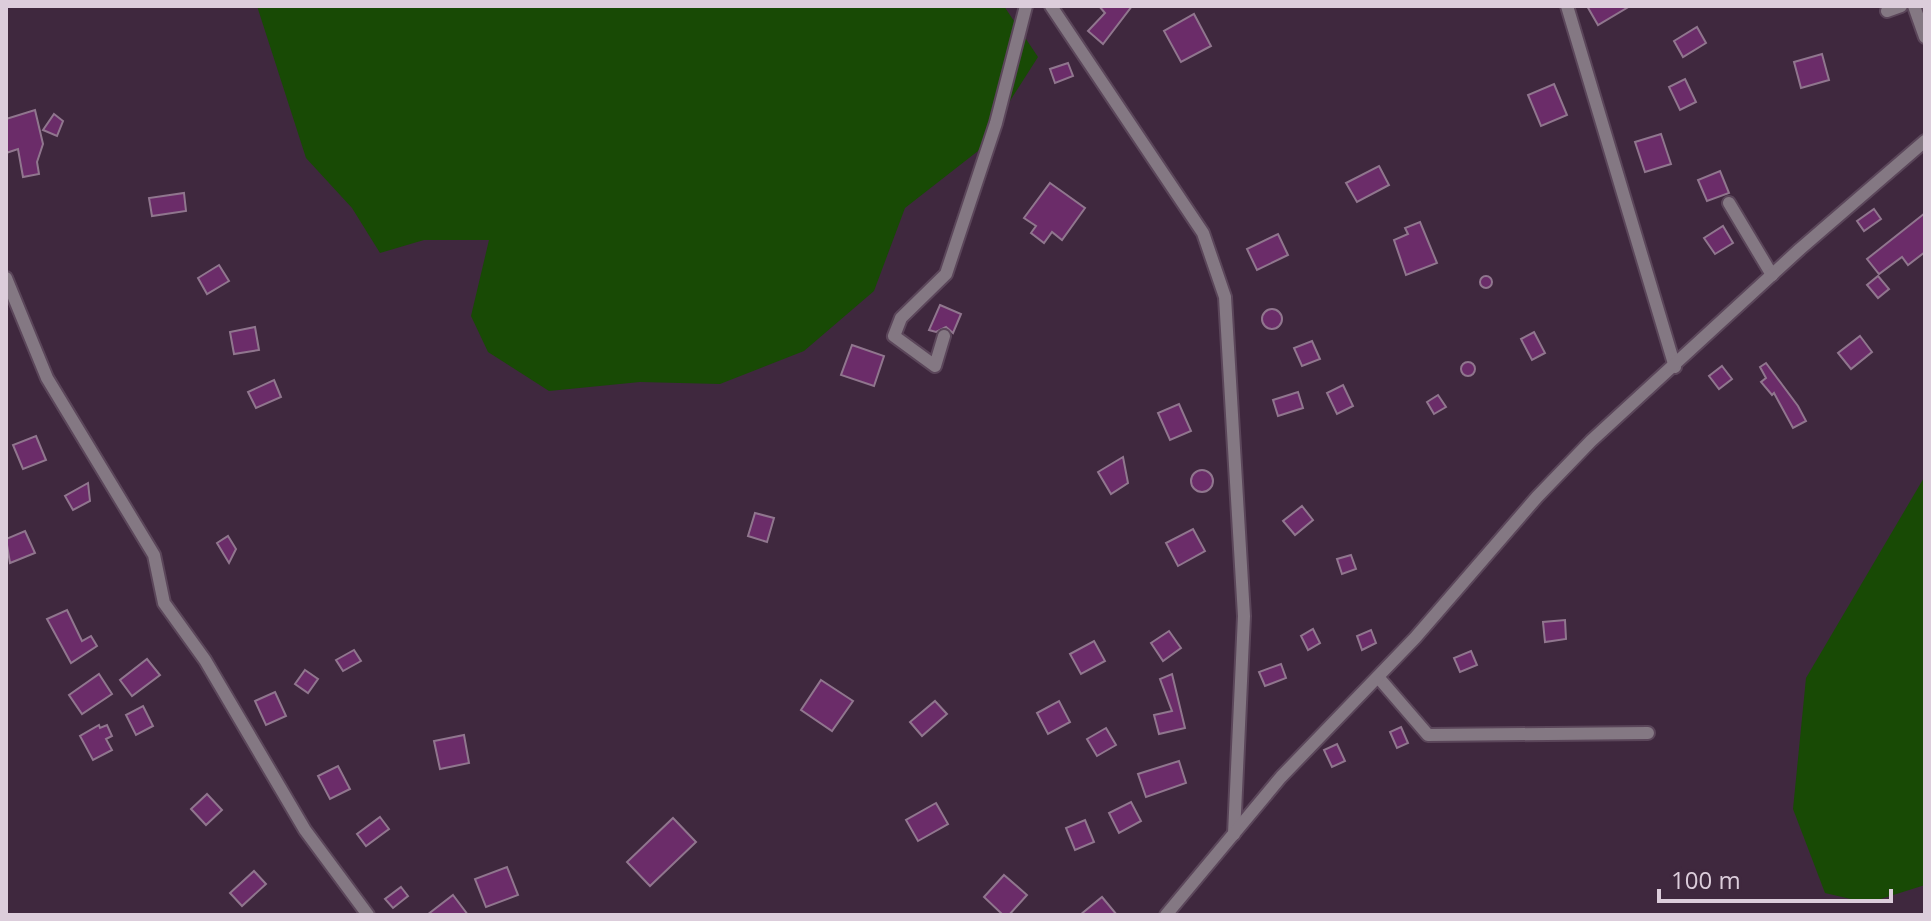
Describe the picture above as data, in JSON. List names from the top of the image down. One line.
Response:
{"scale_bar":"100 m"}
